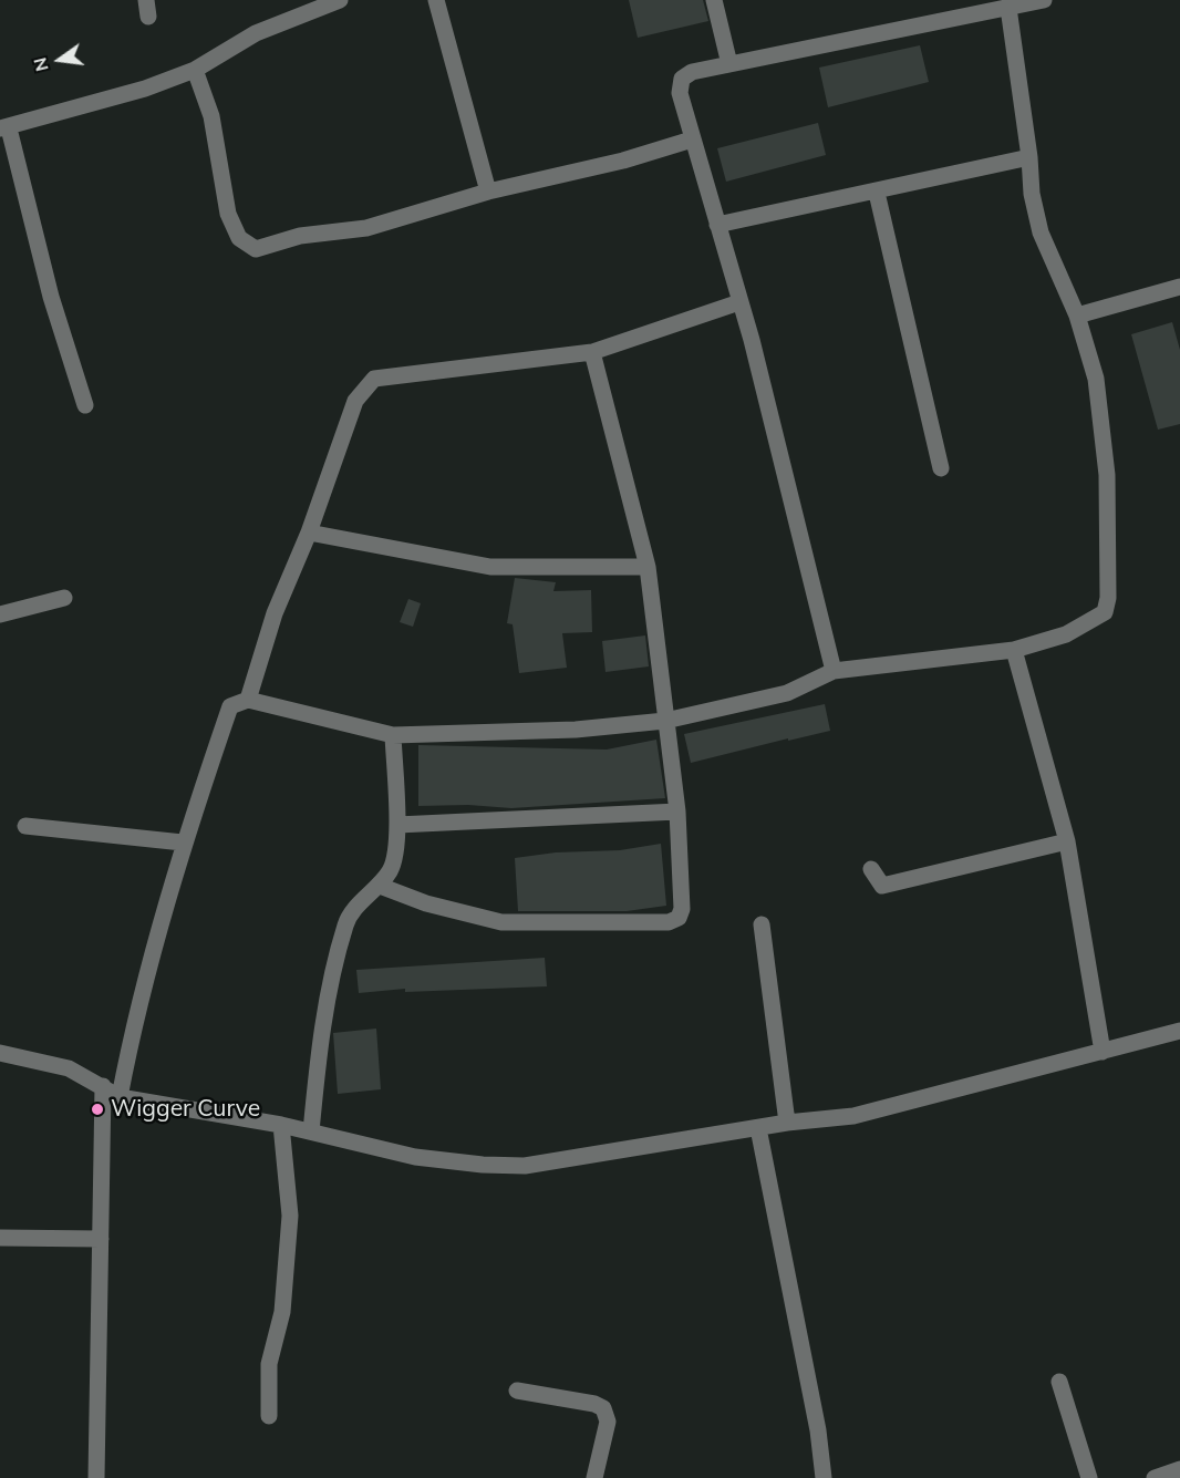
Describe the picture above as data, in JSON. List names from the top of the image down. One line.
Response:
{"places":["Wigger Curve"],"north":"left"}
